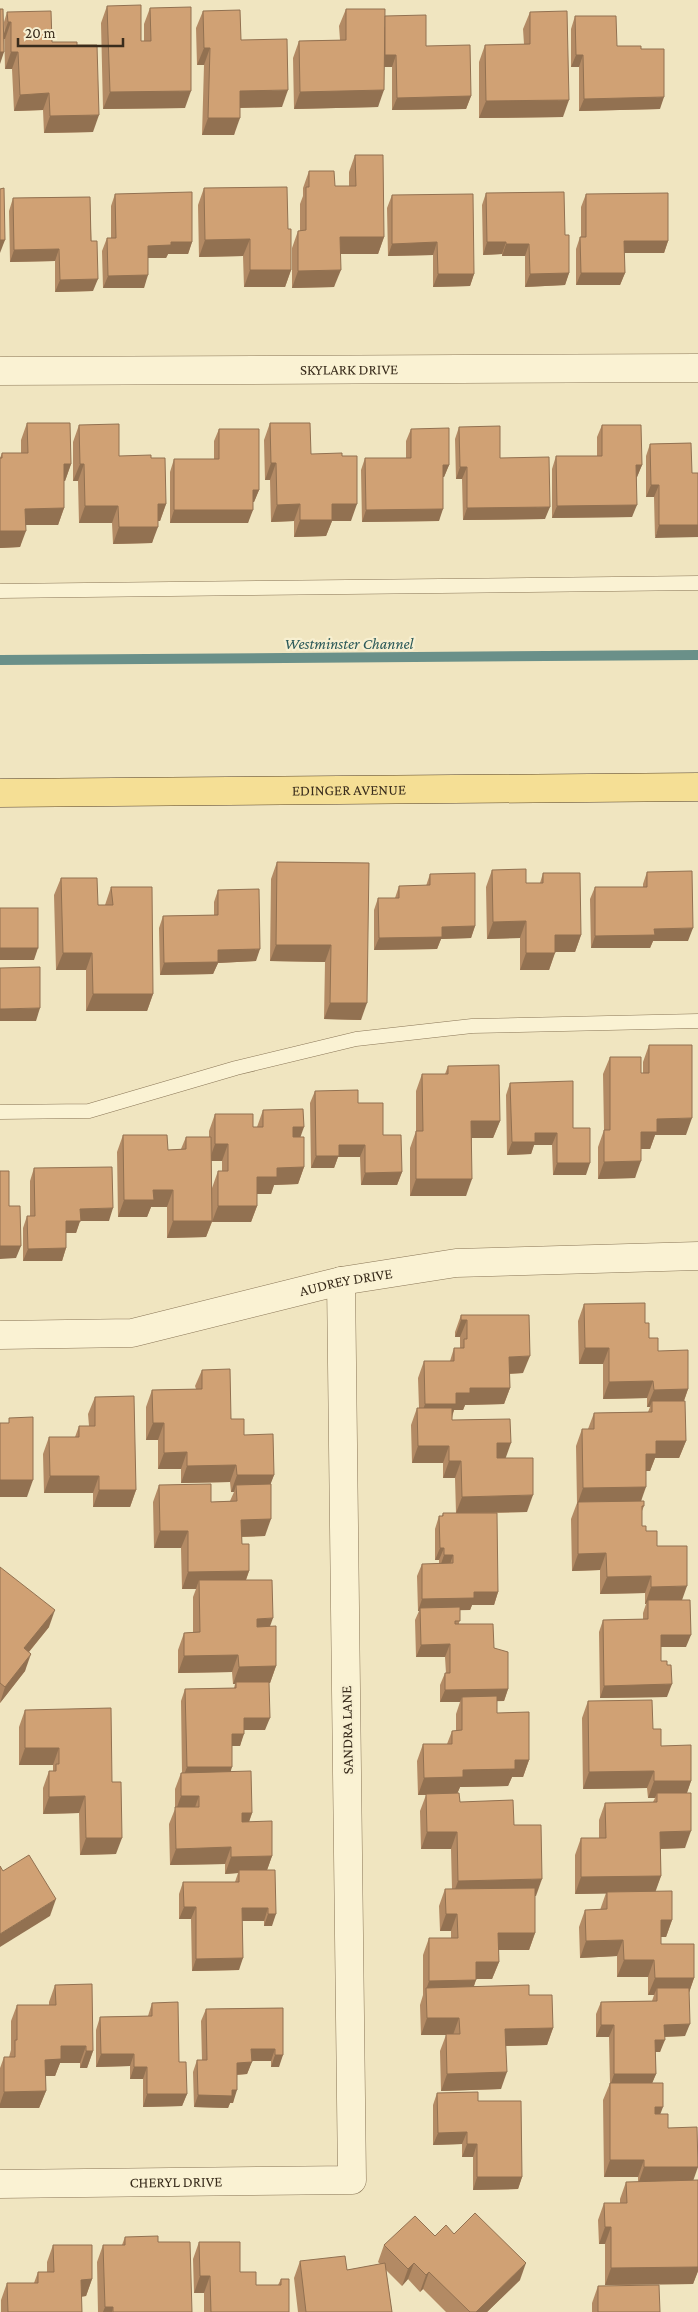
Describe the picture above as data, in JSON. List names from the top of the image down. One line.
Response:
{"streets":{"main road":["EDINGER AVENUE"],"street":["SKYLARK DRIVE","AUDREY DRIVE","SANDRA LANE","CHERYL DRIVE"]},"crossings":[["AUDREY DRIVE","SANDRA LANE"],["SANDRA LANE","CHERYL DRIVE"]],"water":["Westminster Channel"],"scale_bar":"20 m"}
